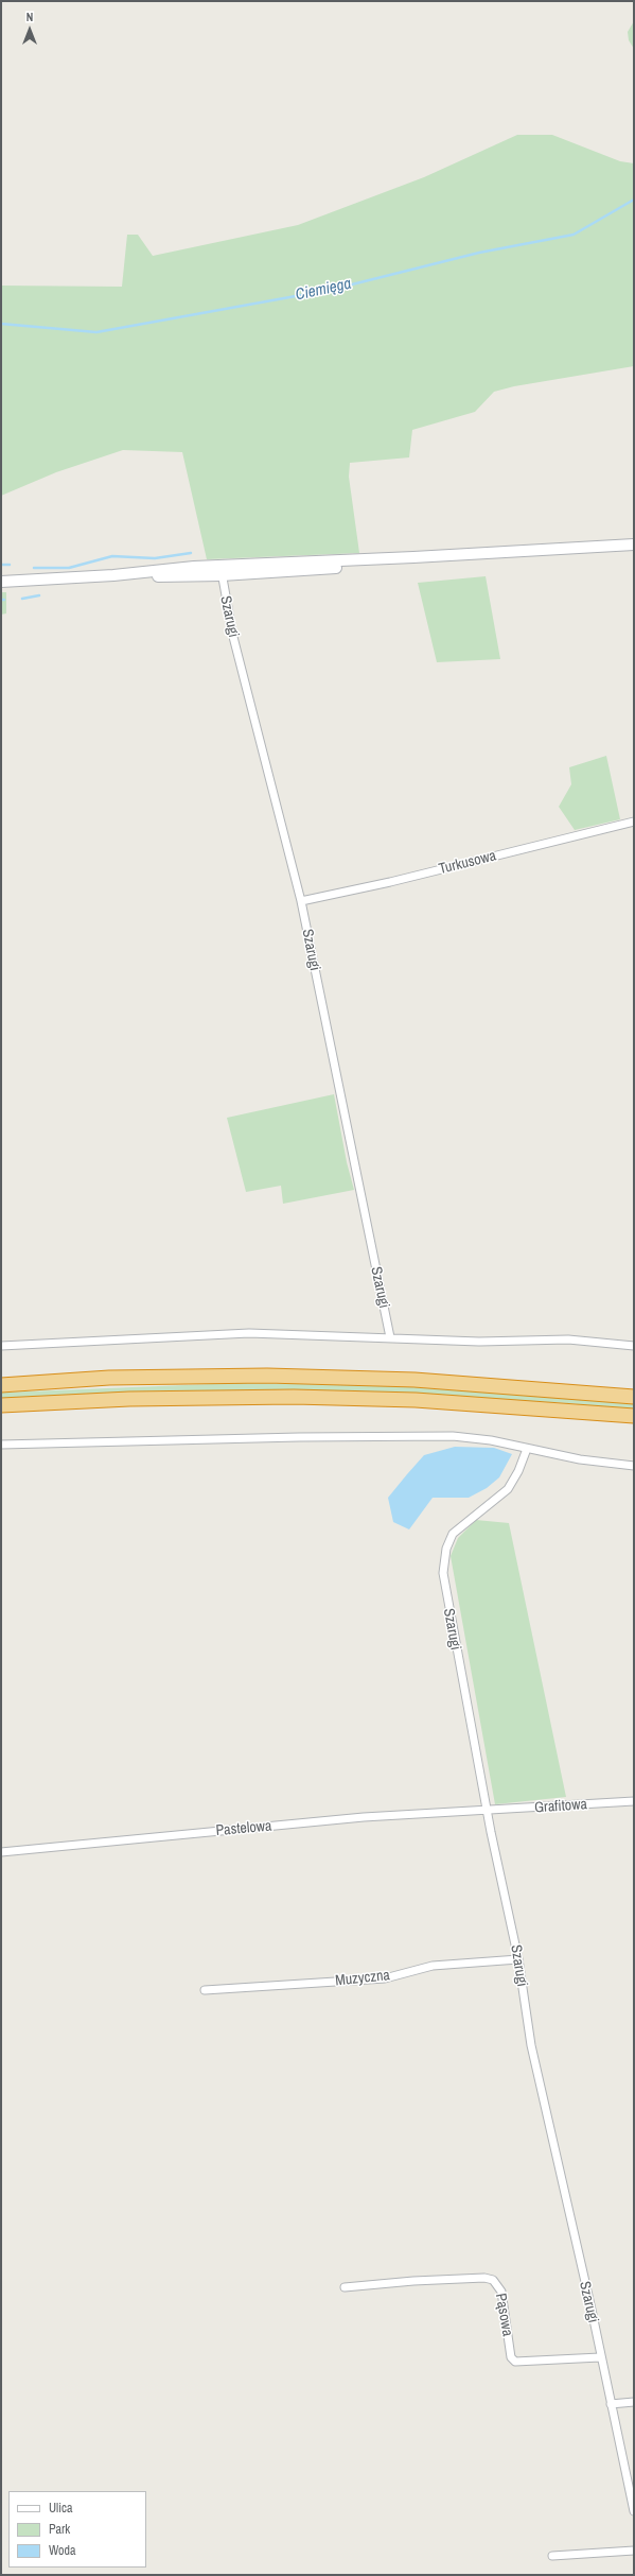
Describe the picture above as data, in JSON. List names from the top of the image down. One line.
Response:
{"streets":{"street":["Szarugi","Turkusowa","Grafitowa","Pastelowa","Muzyczna","Pąsowa"]},"crossings":[["Szarugi","Turkusowa"],["Szarugi","Grafitowa"],["Szarugi","Pastelowa"],["Szarugi","Muzyczna"],["Szarugi","Pąsowa"],["Grafitowa","Pastelowa"]],"water":["Ciemięga"],"legend":["Ulica","Park","Woda"],"north":"top"}
